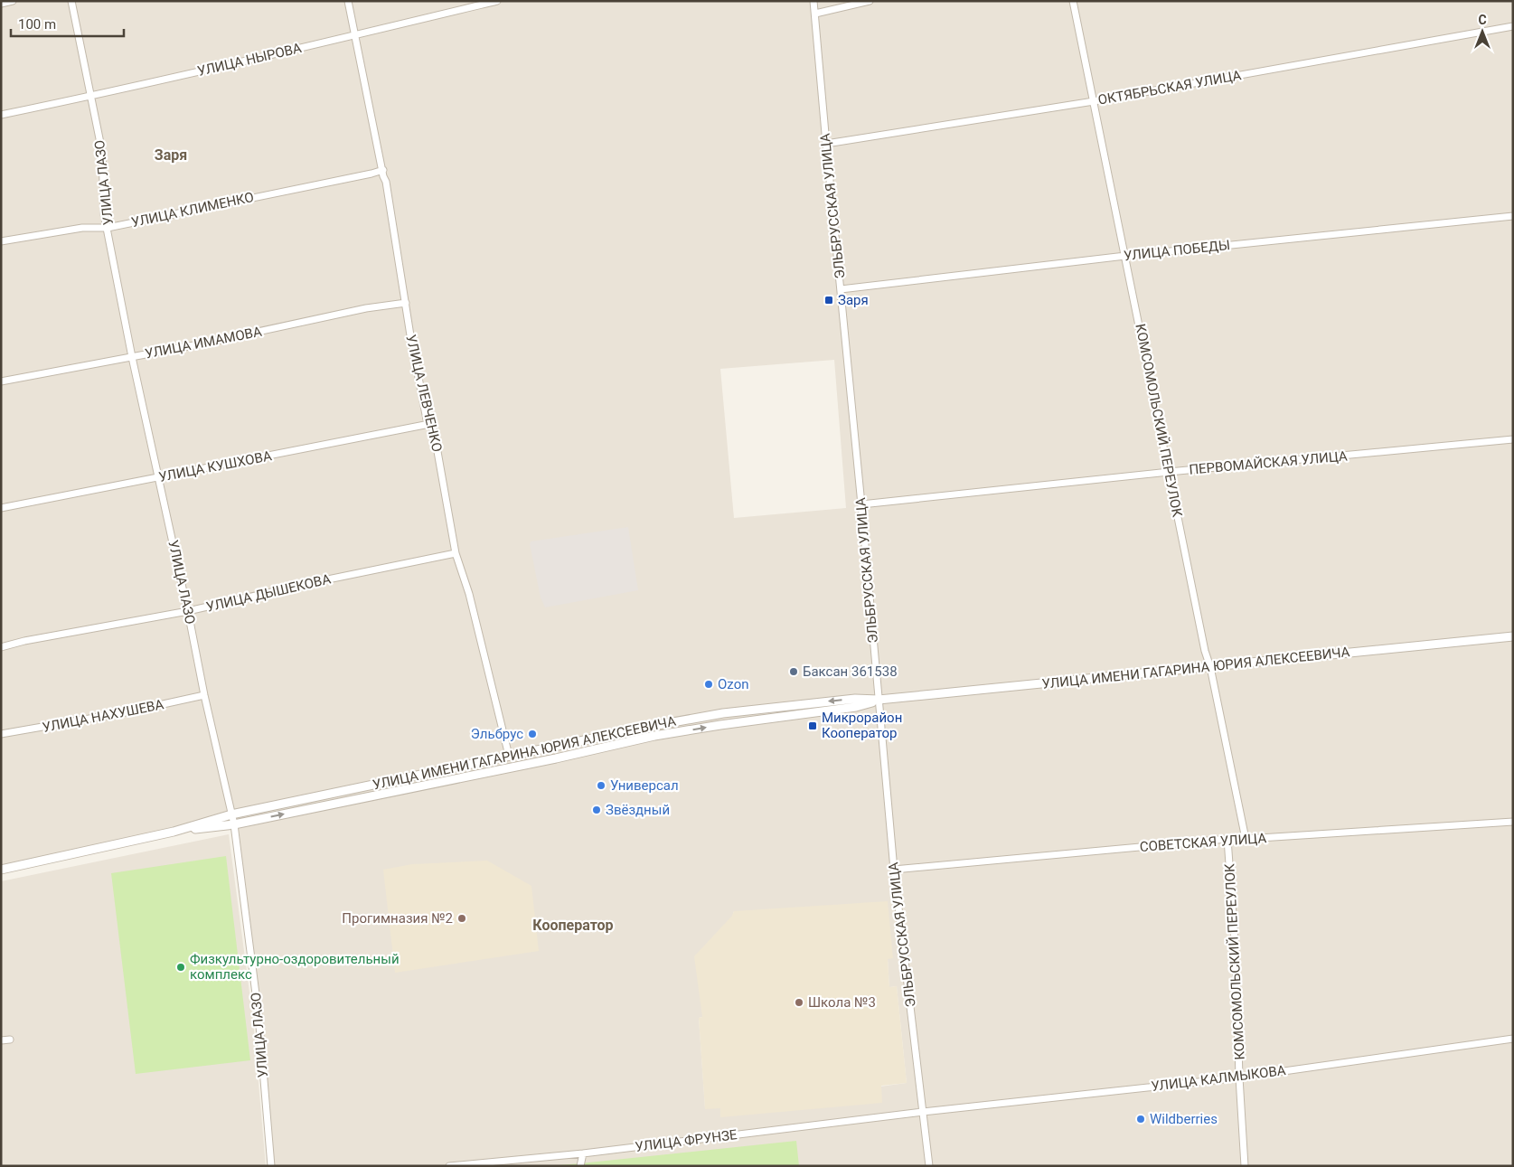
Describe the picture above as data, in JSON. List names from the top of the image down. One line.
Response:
{"streets":{"street":["УЛИЦА НЫРОВА","ОКТЯБРЬСКАЯ УЛИЦА","УЛИЦА ЛАЗО","ЭЛЬБРУССКАЯ УЛИЦА","УЛИЦА КЛИМЕНКО","УЛИЦА ПОБЕДЫ","УЛИЦА ИМАМОВА","УЛИЦА ЛЕВЧЕНКО","КОМСОМОЛЬСКИЙ ПЕРЕУЛОК","ПЕРВОМАЙСКАЯ УЛИЦА","УЛИЦА КУШХОВА","УЛИЦА ДЫШЕКОВА","УЛИЦА ИМЕНИ ГАГАРИНА ЮРИЯ АЛЕКСЕЕВИЧА","УЛИЦА НАХУШЕВА","СОВЕТСКАЯ УЛИЦА","УЛИЦА КАЛМЫКОВА","УЛИЦА ФРУНЗЕ"]},"crossings":[["УЛИЦА НЫРОВА","УЛИЦА ЛАЗО"],["УЛИЦА НЫРОВА","УЛИЦА ЛЕВЧЕНКО"],["ОКТЯБРЬСКАЯ УЛИЦА","ЭЛЬБРУССКАЯ УЛИЦА"],["ОКТЯБРЬСКАЯ УЛИЦА","КОМСОМОЛЬСКИЙ ПЕРЕУЛОК"],["УЛИЦА ЛАЗО","УЛИЦА КЛИМЕНКО"],["УЛИЦА ЛАЗО","УЛИЦА ИМАМОВА"],["УЛИЦА ЛАЗО","УЛИЦА КУШХОВА"],["УЛИЦА ЛАЗО","УЛИЦА ДЫШЕКОВА"],["УЛИЦА ЛАЗО","УЛИЦА ИМЕНИ ГАГАРИНА ЮРИЯ АЛЕКСЕЕВИЧА"],["УЛИЦА ЛАЗО","УЛИЦА НАХУШЕВА"],["ЭЛЬБРУССКАЯ УЛИЦА","УЛИЦА ПОБЕДЫ"],["ЭЛЬБРУССКАЯ УЛИЦА","ПЕРВОМАЙСКАЯ УЛИЦА"],["ЭЛЬБРУССКАЯ УЛИЦА","УЛИЦА ИМЕНИ ГАГАРИНА ЮРИЯ АЛЕКСЕЕВИЧА"],["ЭЛЬБРУССКАЯ УЛИЦА","СОВЕТСКАЯ УЛИЦА"],["ЭЛЬБРУССКАЯ УЛИЦА","УЛИЦА КАЛМЫКОВА"],["ЭЛЬБРУССКАЯ УЛИЦА","УЛИЦА ФРУНЗЕ"],["УЛИЦА КЛИМЕНКО","УЛИЦА ЛЕВЧЕНКО"],["УЛИЦА ПОБЕДЫ","КОМСОМОЛЬСКИЙ ПЕРЕУЛОК"],["УЛИЦА ИМАМОВА","УЛИЦА ЛЕВЧЕНКО"],["УЛИЦА ЛЕВЧЕНКО","УЛИЦА КУШХОВА"],["УЛИЦА ЛЕВЧЕНКО","УЛИЦА ДЫШЕКОВА"],["УЛИЦА ЛЕВЧЕНКО","УЛИЦА ИМЕНИ ГАГАРИНА ЮРИЯ АЛЕКСЕЕВИЧА"],["КОМСОМОЛЬСКИЙ ПЕРЕУЛОК","ПЕРВОМАЙСКАЯ УЛИЦА"],["КОМСОМОЛЬСКИЙ ПЕРЕУЛОК","УЛИЦА ИМЕНИ ГАГАРИНА ЮРИЯ АЛЕКСЕЕВИЧА"],["КОМСОМОЛЬСКИЙ ПЕРЕУЛОК","СОВЕТСКАЯ УЛИЦА"],["КОМСОМОЛЬСКИЙ ПЕРЕУЛОК","УЛИЦА КАЛМЫКОВА"],["УЛИЦА КАЛМЫКОВА","УЛИЦА ФРУНЗЕ"]],"districts":["Заря","Кооператор"],"places":{"transit":["Заря","Микрорайон Кооператор"],"other":["Баксан 361538","Ozon","Эльбрус","Универсал","Звёздный","Прогимназия №2","Физкультурно-оздоровительный комплекс","Школа №3","Wildberries"]},"scale_bar":"100 m","north":"top"}
